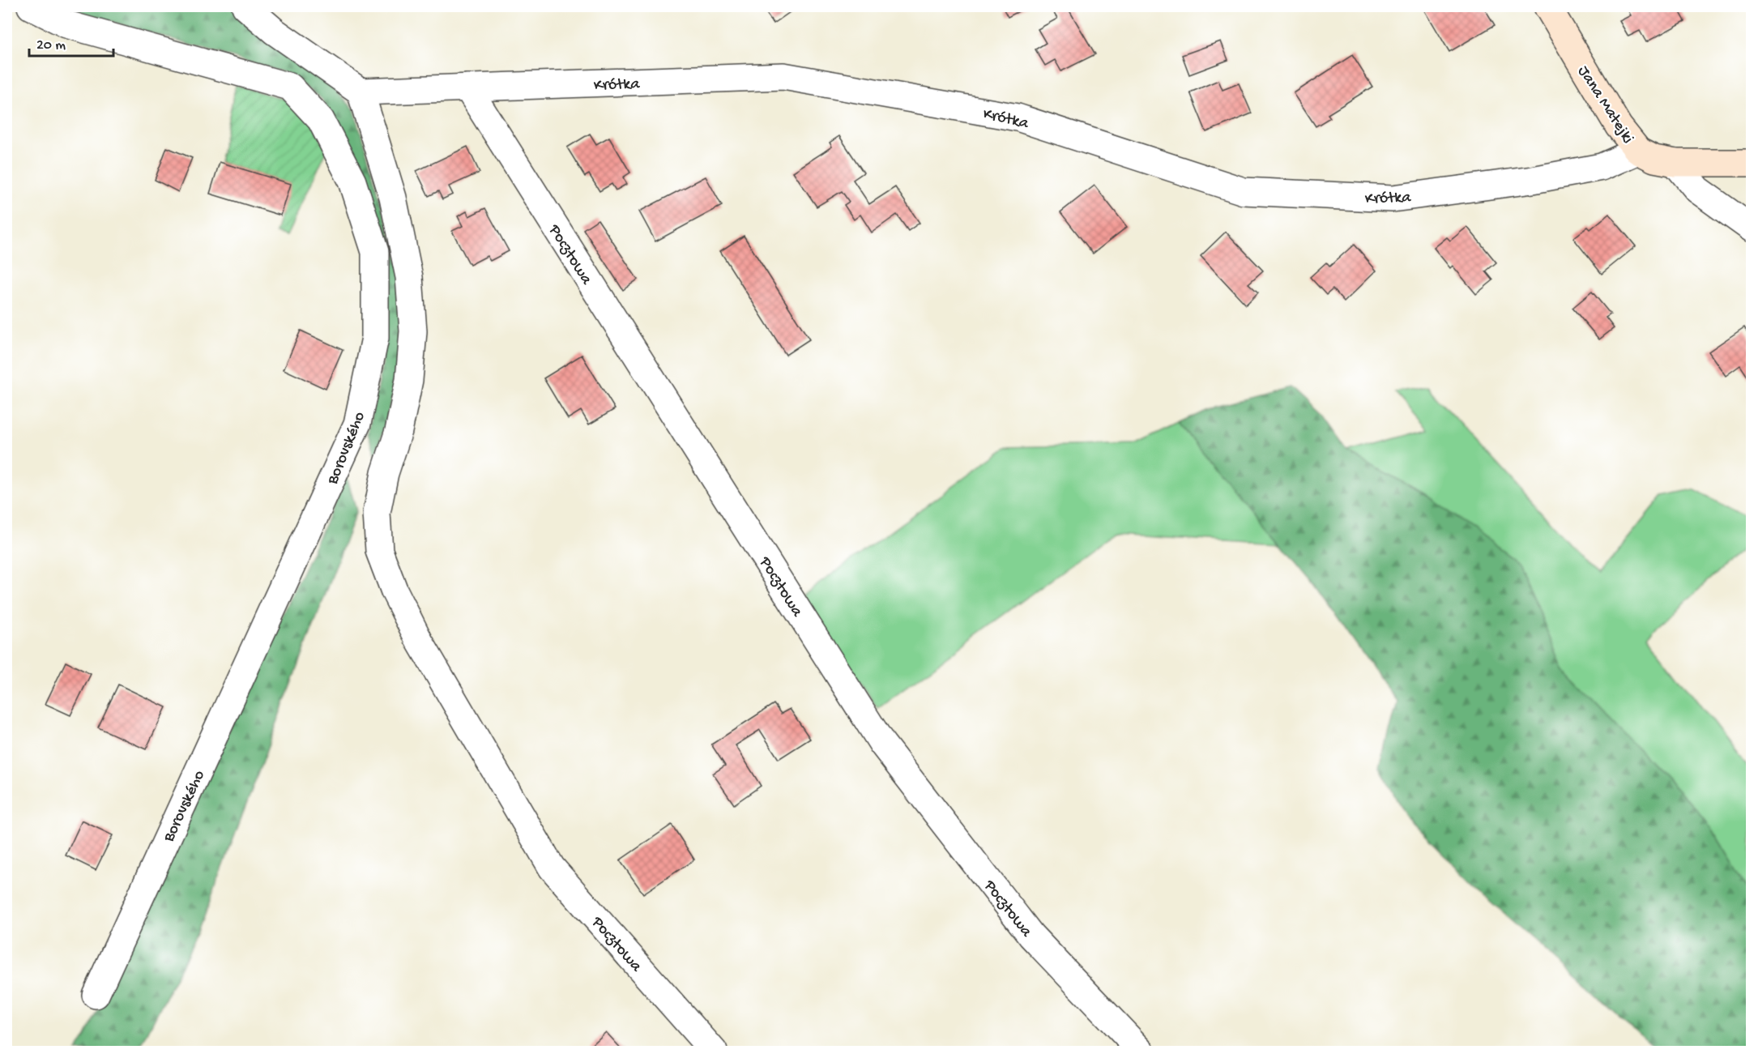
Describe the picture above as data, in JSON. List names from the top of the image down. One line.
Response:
{"streets":{"street":["Krótka","Jana Matejki","Pocztowa","Borovského"]},"crossings":[["Krótka","Jana Matejki"],["Krótka","Pocztowa"]],"scale_bar":"20 m"}
